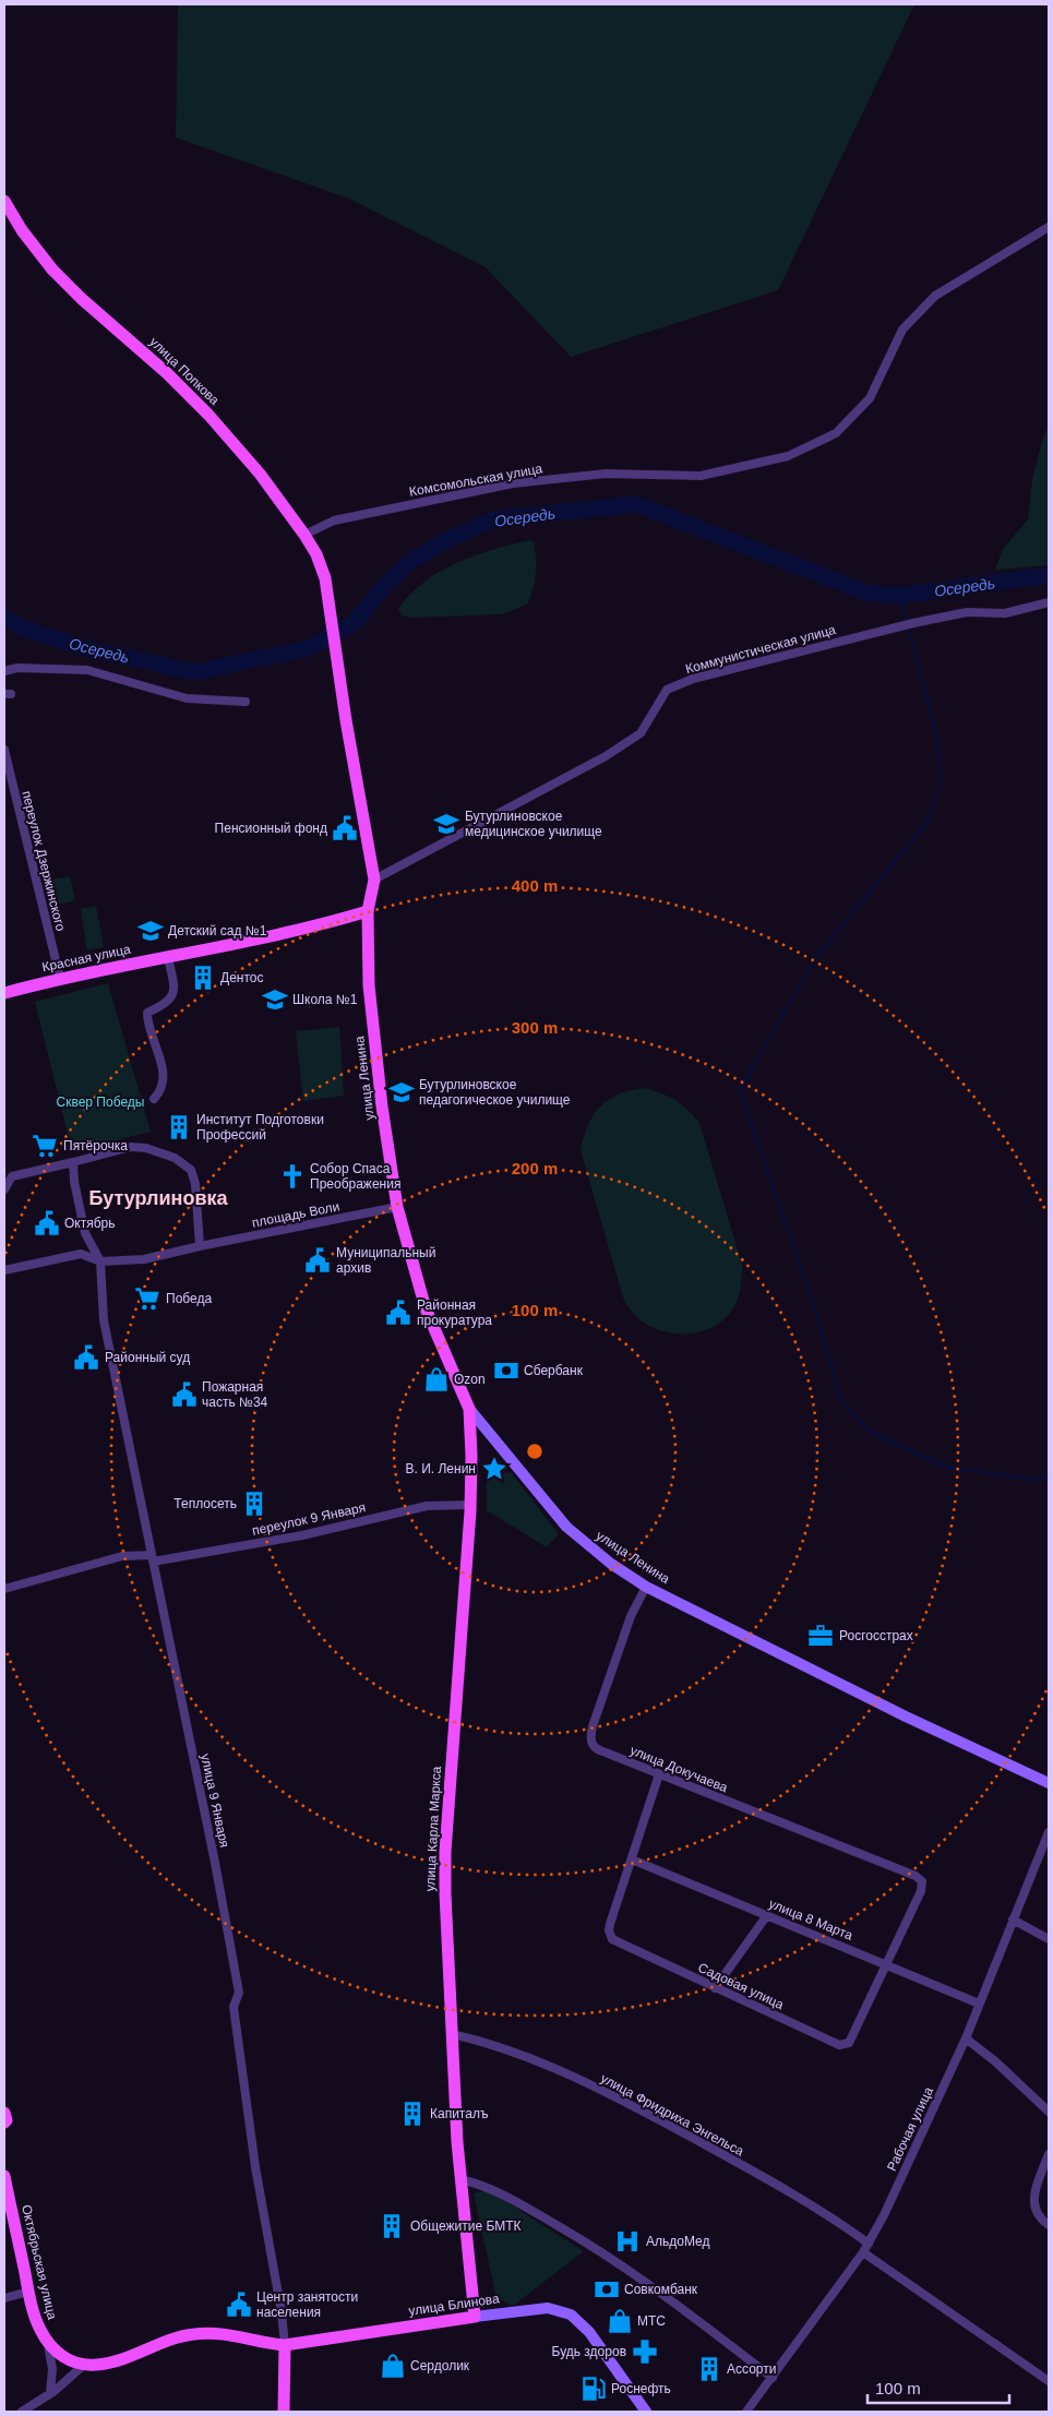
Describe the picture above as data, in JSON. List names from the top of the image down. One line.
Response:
{"streets":{"main road":["улица Попкова","Красная улица","улица Ленина","улица Карла Маркса","Октябрьская улица","улица Блинова"],"street":["Комсомольская улица","Коммунистическая улица","переулок Дзержинского","площадь Воли","переулок 9 Января","улица Докучаева","улица 9 Января","улица 8 Марта","Садовая улица","улица Фридриха Энгельса","Рабочая улица"]},"crossings":[["улица Попкова","Комсомольская улица"],["улица Попкова","улица Ленина"],["Коммунистическая улица","улица Ленина"],["переулок Дзержинского","Красная улица"],["Красная улица","улица Ленина"],["улица Ленина","площадь Воли"],["улица Ленина","улица Докучаева"],["улица Ленина","улица Карла Маркса"],["площадь Воли","улица 9 Января"],["переулок 9 Января","улица 9 Января"],["переулок 9 Января","улица Карла Маркса"],["улица Докучаева","Садовая улица"],["улица 9 Января","улица Блинова"],["улица Карла Маркса","улица Фридриха Энгельса"],["улица Карла Маркса","улица Блинова"],["улица 8 Марта","Садовая улица"],["улица 8 Марта","Рабочая улица"],["улица Фридриха Энгельса","Рабочая улица"],["Октябрьская улица","улица Блинова"]],"districts":["Бутурлиновка"],"water":["Осередь"],"parks":["Сквер Победы"],"places":{"school or university":["Бутурлиновское медицинское училище","Детский сад №1","Школа №1","Бутурлиновское педагогическое училище"],"public building":["Пенсионный фонд","Октябрь","Муниципальный архив","Районная прокуратура","Районный суд","Пожарная часть №34","Центр занятости населения"],"building":["Дентос","Институт Подготовки Профессий","Теплосеть","Капиталъ","Общежитие БМТК","Ассорти"],"supermarket":["Пятёрочка","Победа"],"church":["Собор Спаса Преображения"],"bank":["Сбербанк","Совкомбанк"],"shop":["Ozon","МТС","Сердолик"],"place":["В. И. Ленин"],"office":["Росгосстрах"],"hospital":["АльдоМед"],"pharmacy":["Будь здоров"],"fuel station":["Роснефть"]},"scale_bar":"100 m","rings":["400 m","300 m","200 m","100 m"]}
